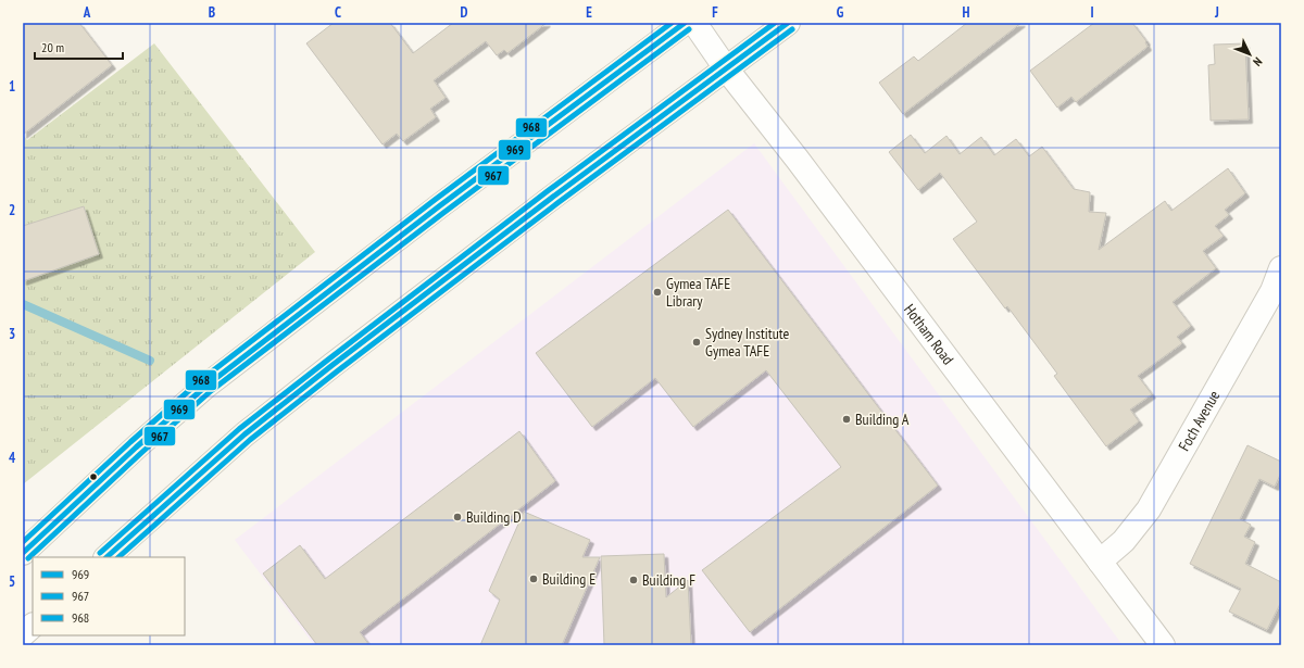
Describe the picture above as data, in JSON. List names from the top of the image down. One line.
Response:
{"streets":{"main road":["Hotham Road","Foch Avenue"]},"crossings":[["Hotham Road","Foch Avenue"]],"places":["Gymea TAFE Library","Sydney Institute Gymea TAFE","Building A","Building D","Building E","Building F"],"lines":["transit line 969","transit line 968","transit line 967"],"legend":["969","967","968"],"scale_bar":"20 m","north":"bottom right","grid":{"columns":["A","B","C","D","E","F","G","H","I","J"],"rows":["1","2","3","4","5"]}}
